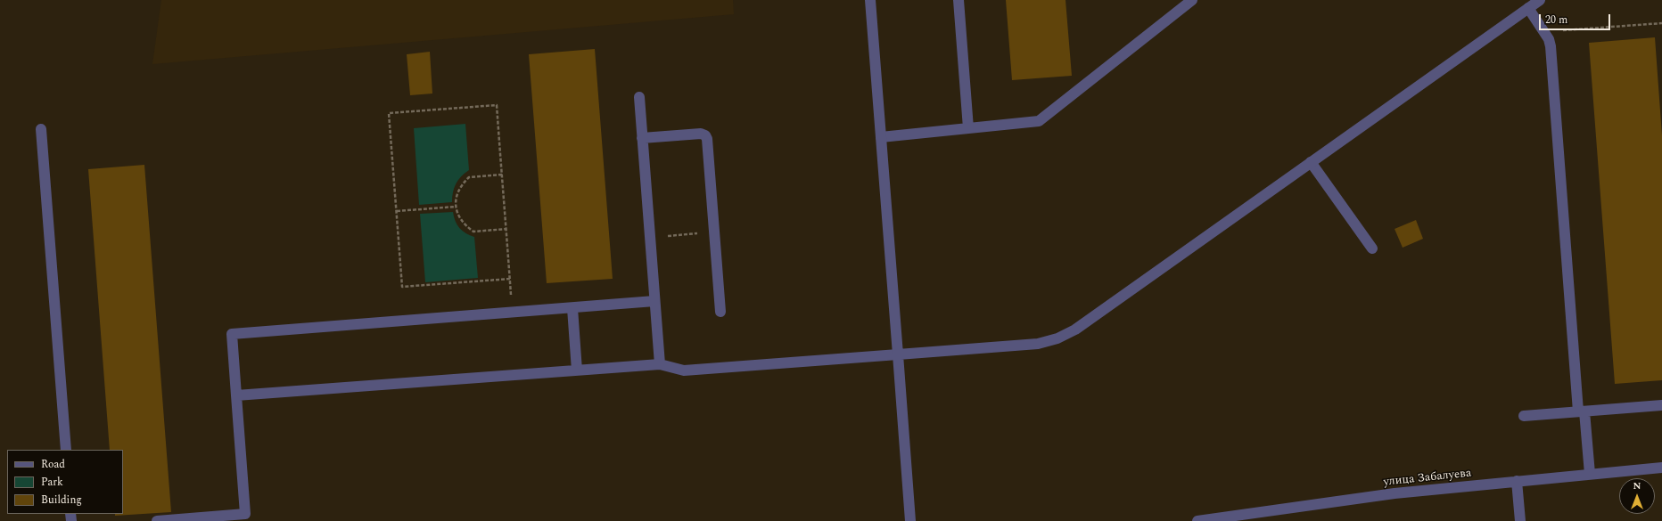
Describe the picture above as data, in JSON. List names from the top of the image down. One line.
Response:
{"streets":{"street":["улица Забалуева"]},"legend":["Road","Park","Building"],"scale_bar":"20 m","north":"top"}
